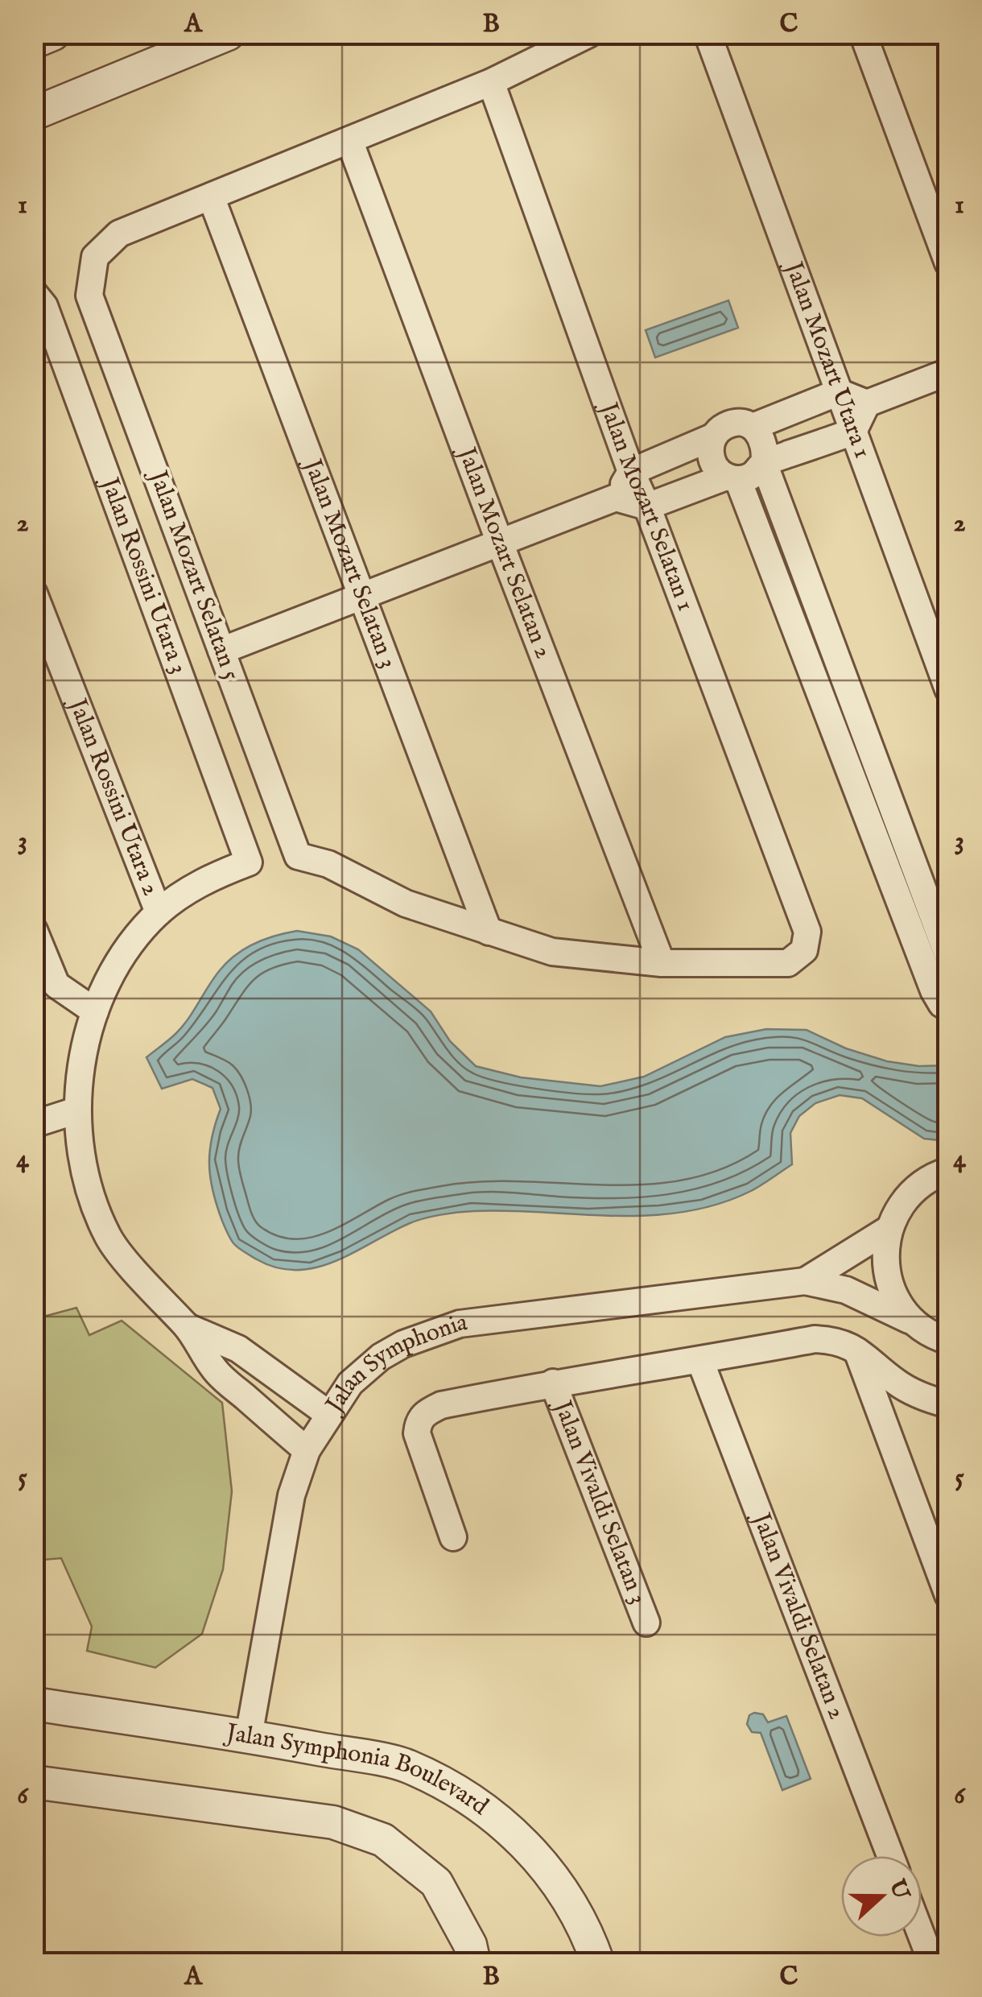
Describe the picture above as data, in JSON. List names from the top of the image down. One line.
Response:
{"streets":{"street":["Jalan Mozart Utara 1","Jalan Mozart Selatan 1","Jalan Mozart Selatan 2","Jalan Mozart Selatan 3","Jalan Mozart Selatan 5","Jalan Rossini Utara 3","Jalan Rossini Utara 2","Jalan Symphonia","Jalan Vivaldi Selatan 3","Jalan Vivaldi Selatan 2","Jalan Symphonia Boulevard"]},"crossings":[["Jalan Mozart Selatan 1","Jalan Mozart Selatan 2"],["Jalan Mozart Selatan 3","Jalan Mozart Selatan 5"],["Jalan Rossini Utara 3","Jalan Rossini Utara 2"],["Jalan Symphonia","Jalan Symphonia Boulevard"]],"north":"right","grid":{"columns":["A","B","C"],"rows":["1","2","3","4","5","6"]}}
